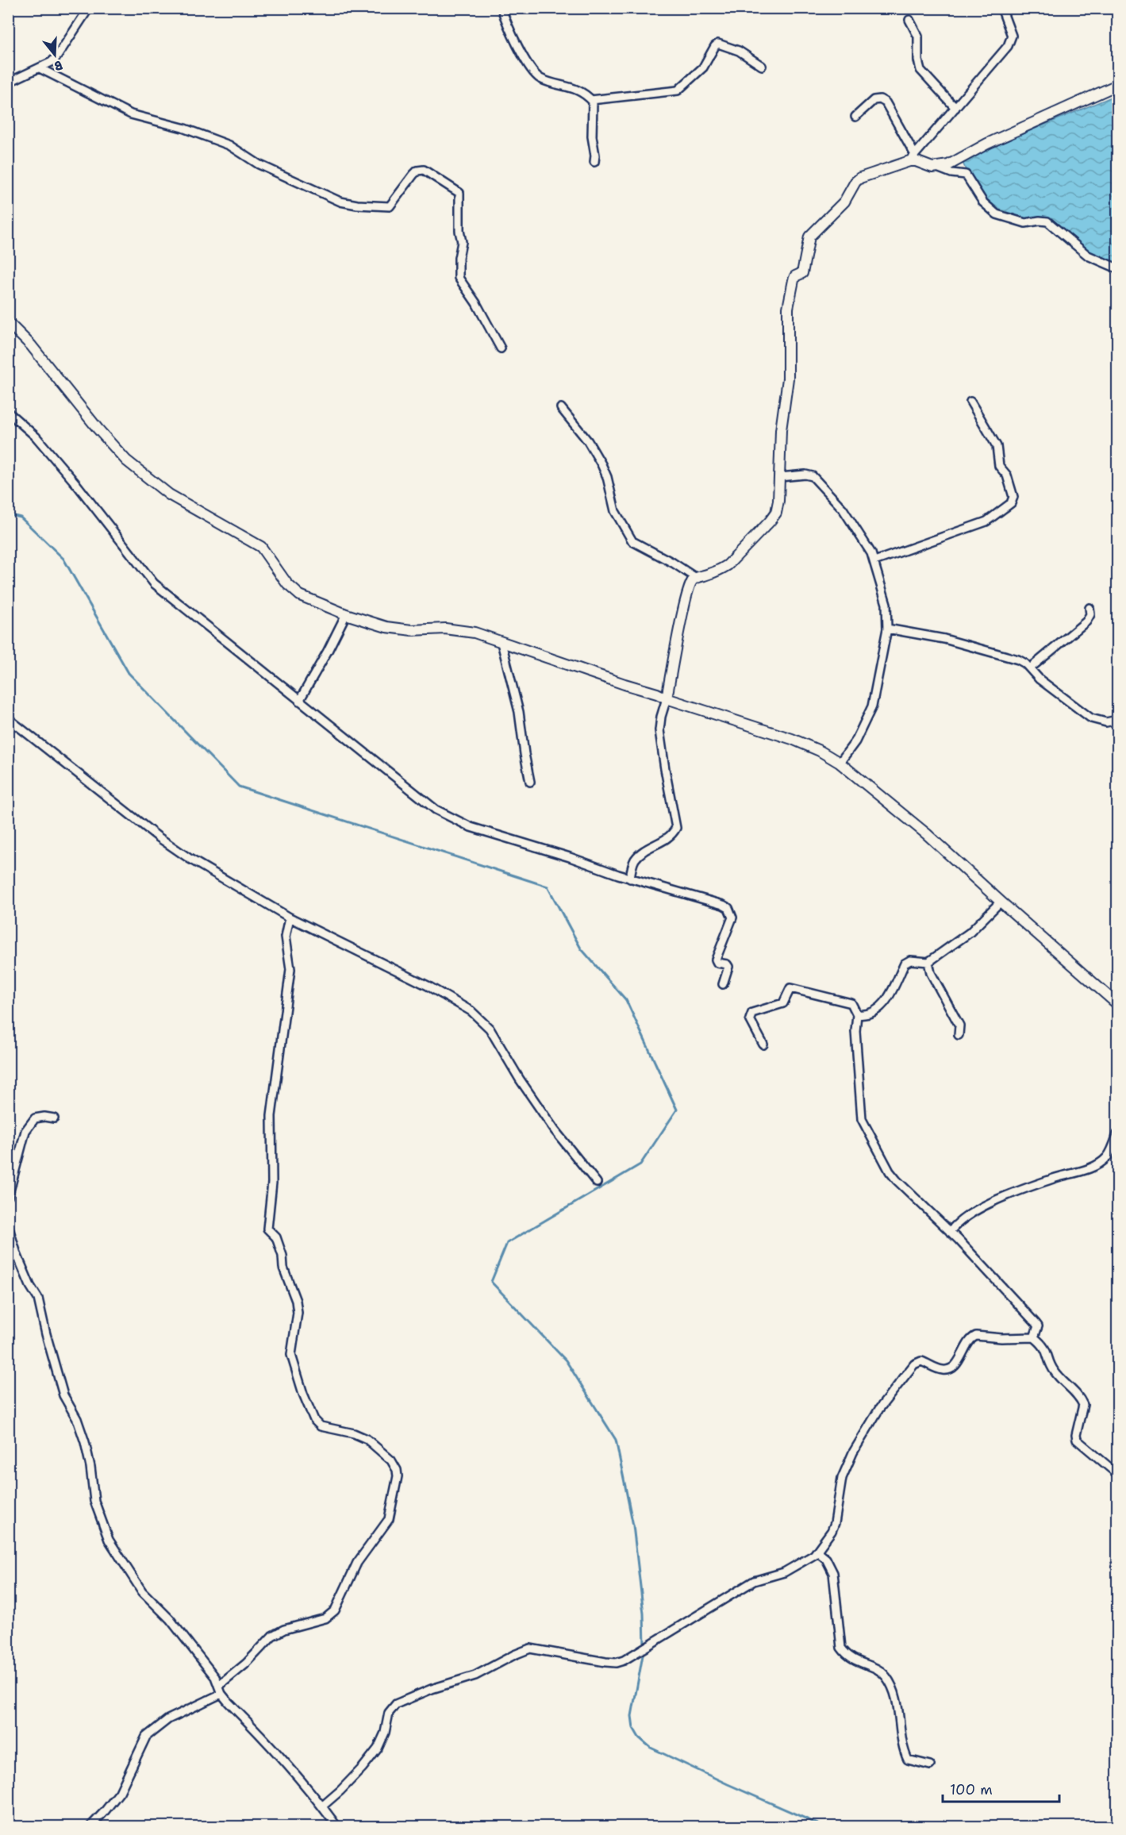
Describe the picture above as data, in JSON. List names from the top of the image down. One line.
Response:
{"scale_bar":"100 m","north":"bottom"}
